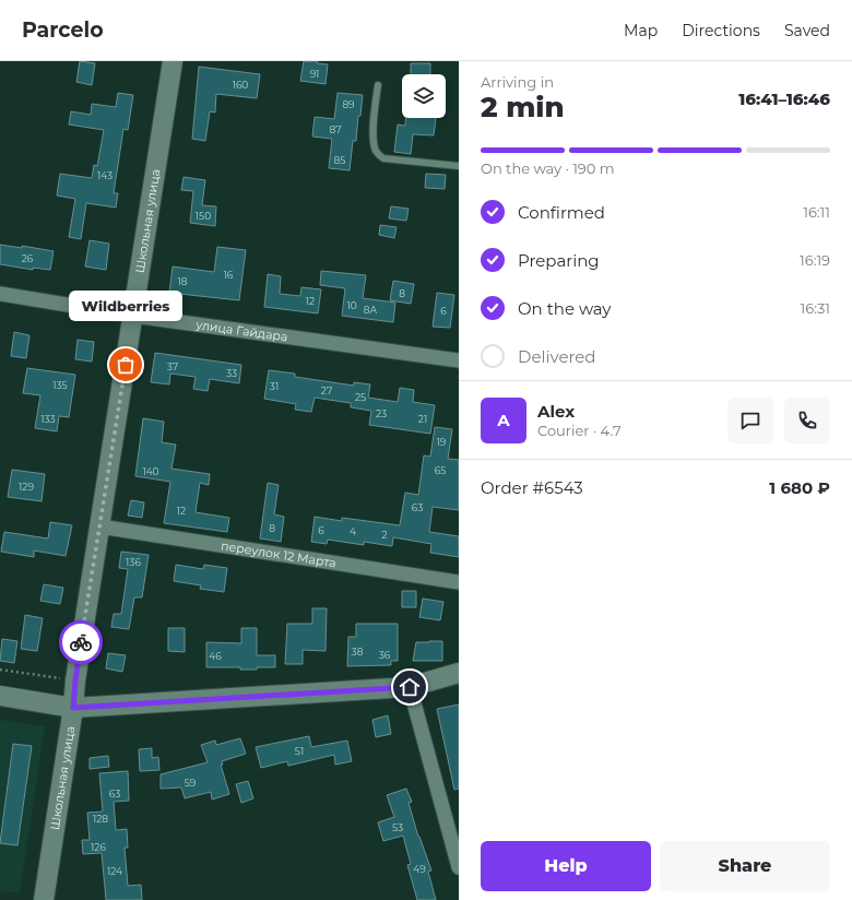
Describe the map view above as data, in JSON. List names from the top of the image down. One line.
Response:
{"streets":{"street":["Школьная улица","улица Гайдара","переулок 12 Марта"]},"crossings":[["Школьная улица","улица Гайдара"],["Школьная улица","переулок 12 Марта"]],"places":["Wildberries"],"house_numbers":["91","160","89","87","85","143","150","26","16","18","8","12","10","8А","6","37","33","135","31","27","25","23","133","21","19","65","140","129","63","12","8","6","4","2","136","38","36","46","51","59","63","128","53","126","49","124"],"page":{"header":"Parcelo","nav":["Map","Directions","Saved"],"heading":["2 min","Arriving in","16:41–16:46"],"panel":["Alex","Courier · 4.7","Order #6543","1 680 ₽"],"bar":"On the way · 190 m","list":[["Confirmed","16:11"],["Preparing","16:19"],["On the way","16:31"],"Delivered"],"bubble":"Wildberries","round":"A","buttons":["Help","Share"]}}
